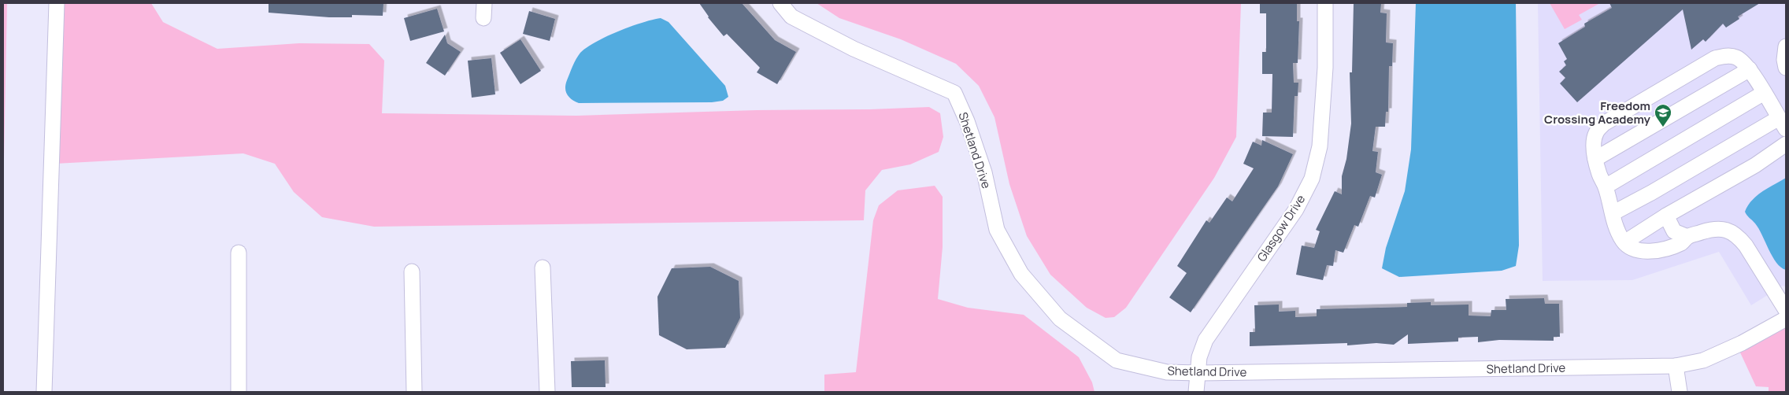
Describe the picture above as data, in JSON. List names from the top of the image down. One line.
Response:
{"streets":{"street":["Shetland Drive","Glasgow Drive"]},"crossings":[["Shetland Drive","Glasgow Drive"]],"places":{"school or university":["Freedom Crossing Academy"]}}
